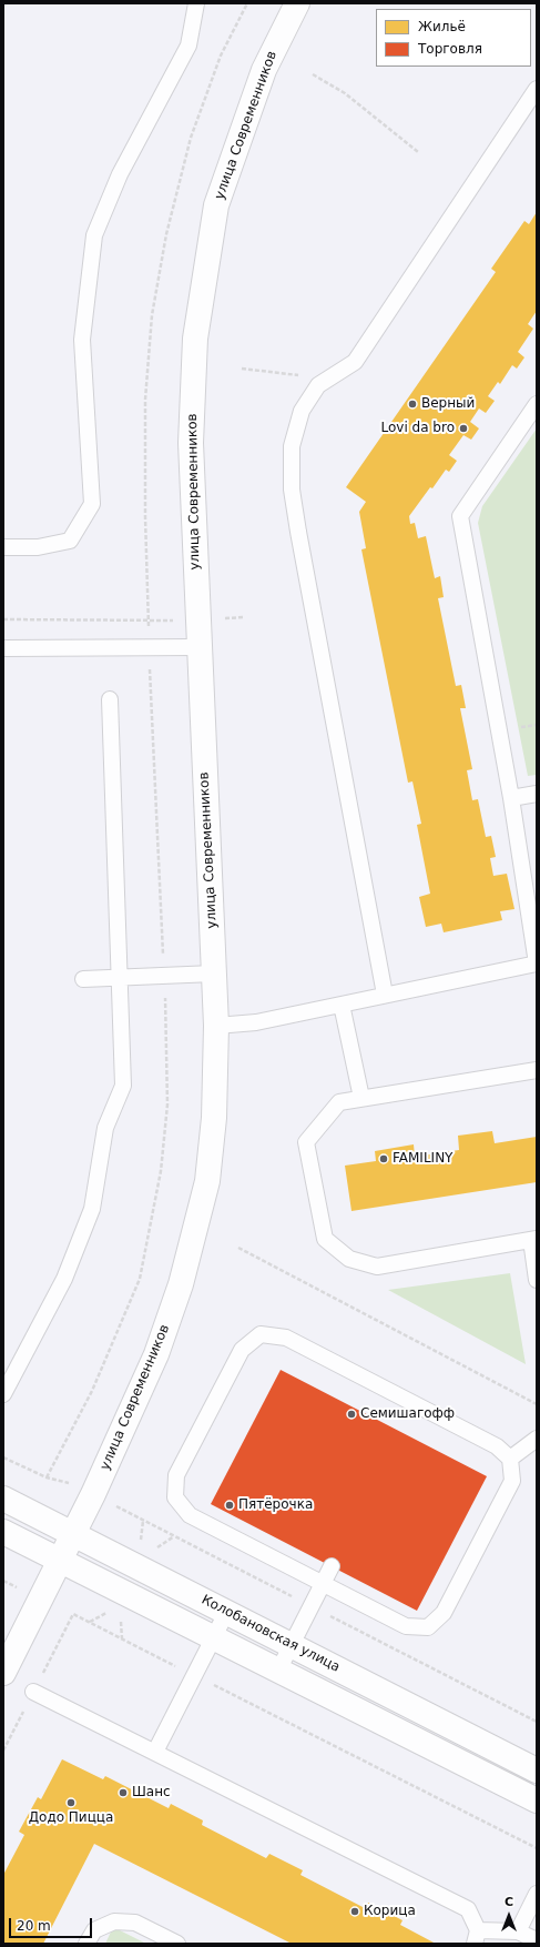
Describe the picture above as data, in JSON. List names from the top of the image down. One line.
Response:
{"streets":{"street":["улица Современников","Колобановская улица"]},"crossings":[["улица Современников","Колобановская улица"]],"places":["Верный","Lovi da bro","FAMILINY","Семишагофф","Пятёрочка","Шанс","Додо Пицца","Корица"],"legend":["Жильё","Торговля"],"scale_bar":"20 m","north":"top"}
